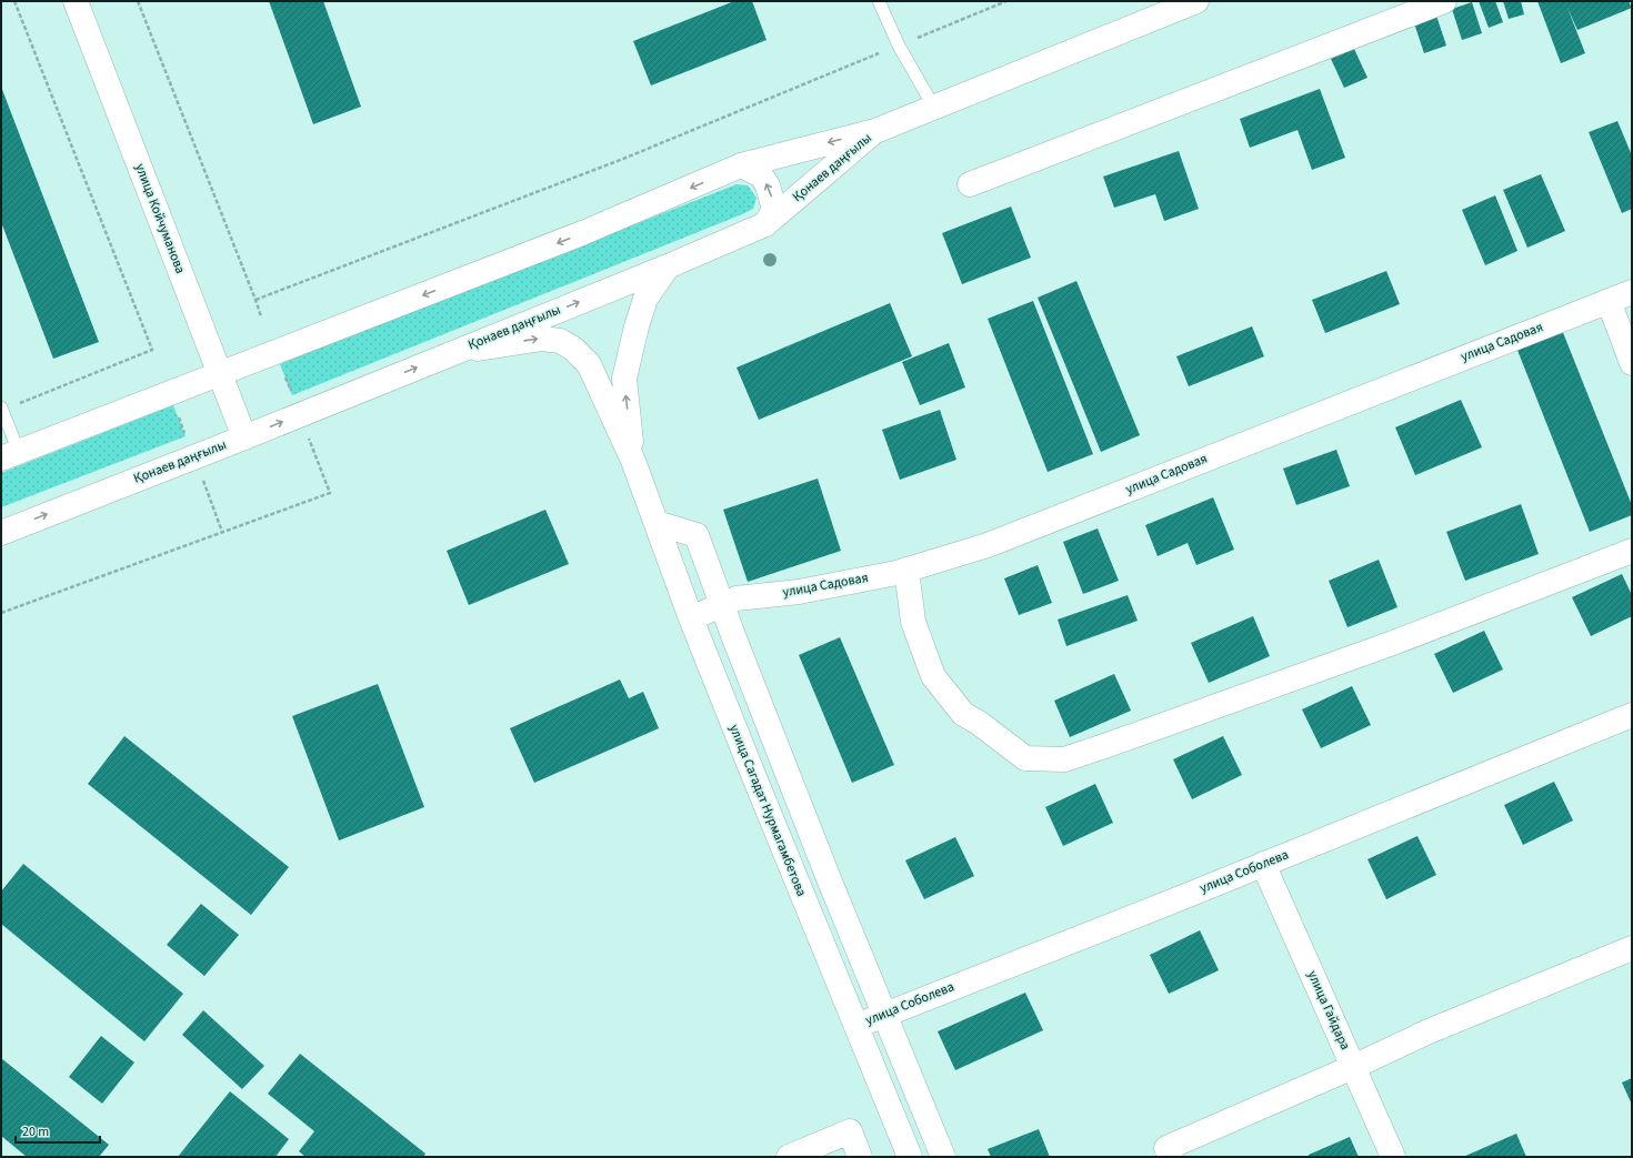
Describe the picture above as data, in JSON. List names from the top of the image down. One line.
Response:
{"streets":{"street":["Қонаев даңғылы","улица Койчуманова","улица Садовая","улица Сагадат Нурмагамбетова","улица Соболева","улица Гайдара"]},"crossings":[["Қонаев даңғылы","улица Койчуманова"],["Қонаев даңғылы","улица Сагадат Нурмагамбетова"],["улица Садовая","улица Сагадат Нурмагамбетова"],["улица Сагадат Нурмагамбетова","улица Соболева"],["улица Соболева","улица Гайдара"]],"scale_bar":"20 m"}
